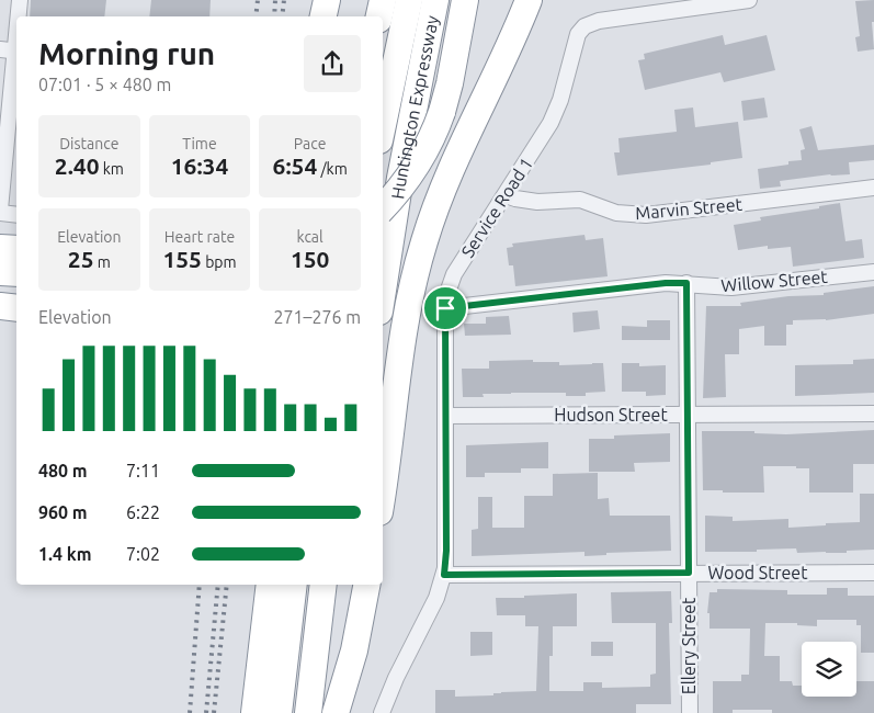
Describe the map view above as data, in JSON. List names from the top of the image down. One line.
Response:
{"streets":{"highway":["Huntington Expressway"],"street":["Service Road 1","Marvin Street","Willow Street","Hudson Street","Wood Street","Ellery Street"]},"crossings":[["Service Road 1","Marvin Street"],["Service Road 1","Willow Street"],["Service Road 1","Hudson Street"],["Service Road 1","Wood Street"],["Willow Street","Ellery Street"],["Hudson Street","Ellery Street"],["Wood Street","Ellery Street"]],"page":{"heading":["Morning run","07:01 · 5 × 480 m"],"stats":[["Distance","2.40 km"],["Time","16:34"],["Pace","6:54 /km"],["Elevation","25 m"],["Heart rate","155 bpm"],["kcal","150"]],"chart":["Elevation","271–276 m"],"list":[{"name":"480 m","note":"7:11"},{"name":"960 m","note":"6:22"},{"name":"1.4 km","note":"7:02"}]}}
